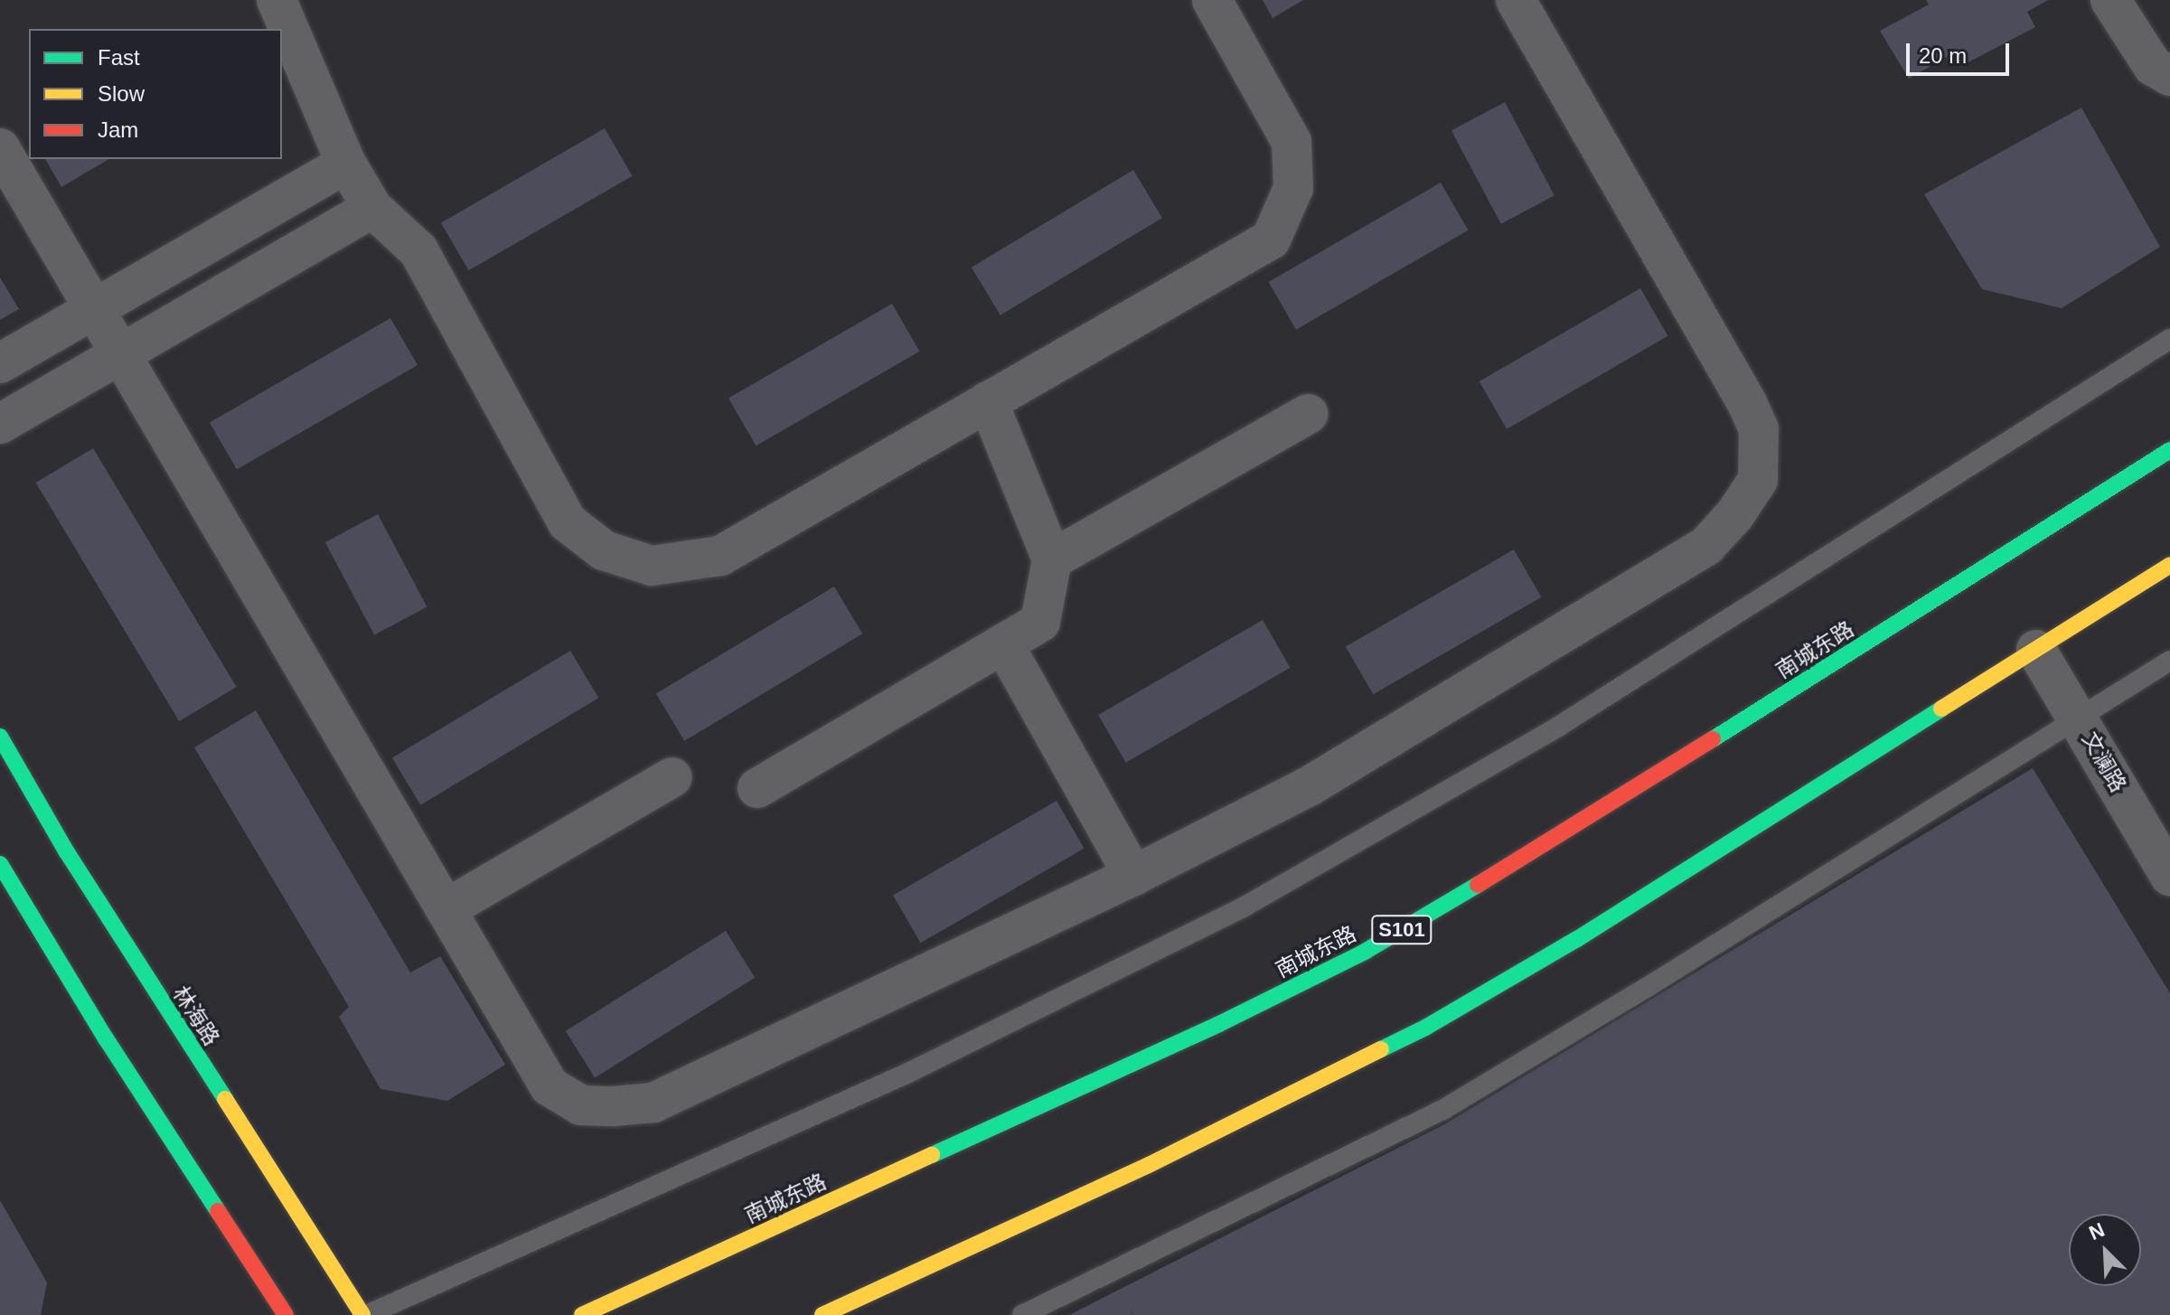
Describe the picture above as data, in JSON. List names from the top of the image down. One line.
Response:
{"streets":{"main road":["南城东路","S101","林海路"],"street":["文澜路"]},"legend":["Fast","Slow","Jam"],"scale_bar":"20 m","north":"top left"}
